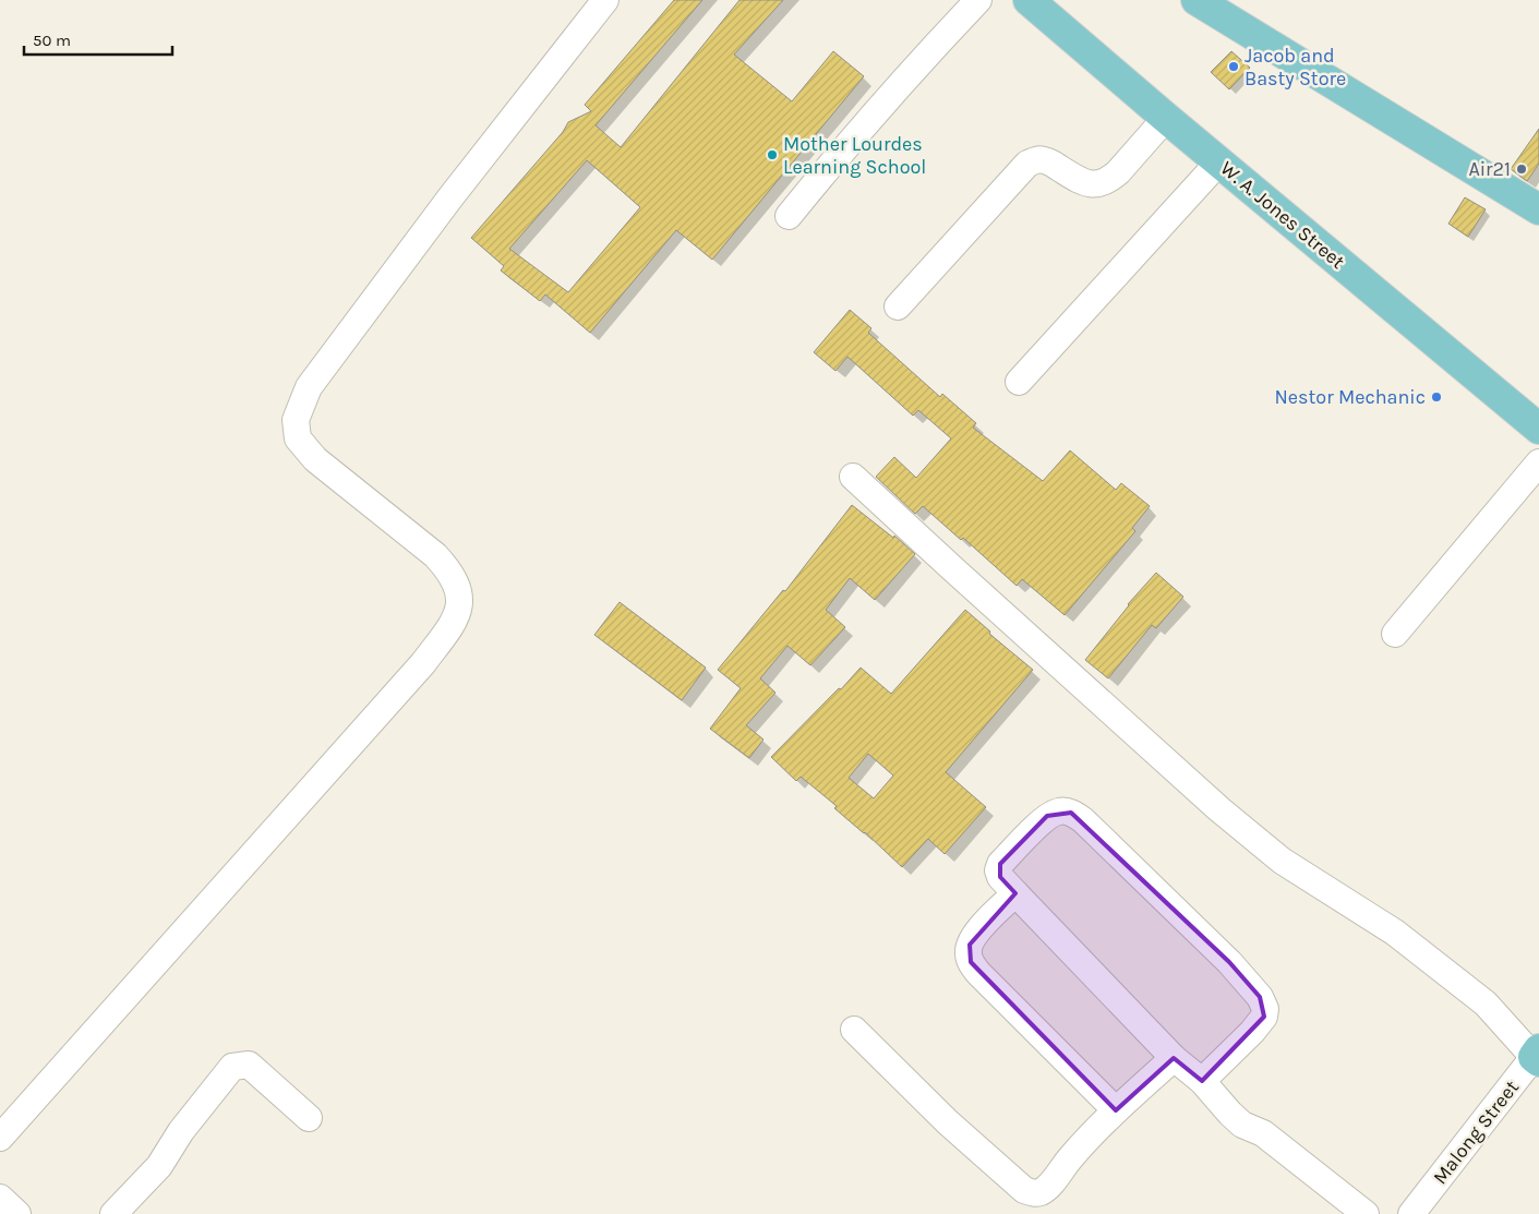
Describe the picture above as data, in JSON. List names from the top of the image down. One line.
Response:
{"streets":{"main road":["W. A. Jones Street"],"street":["Malong Street"]},"places":["Jacob and Basty Store","Mother Lourdes Learning School","Air21","Nestor Mechanic"],"scale_bar":"50 m"}
